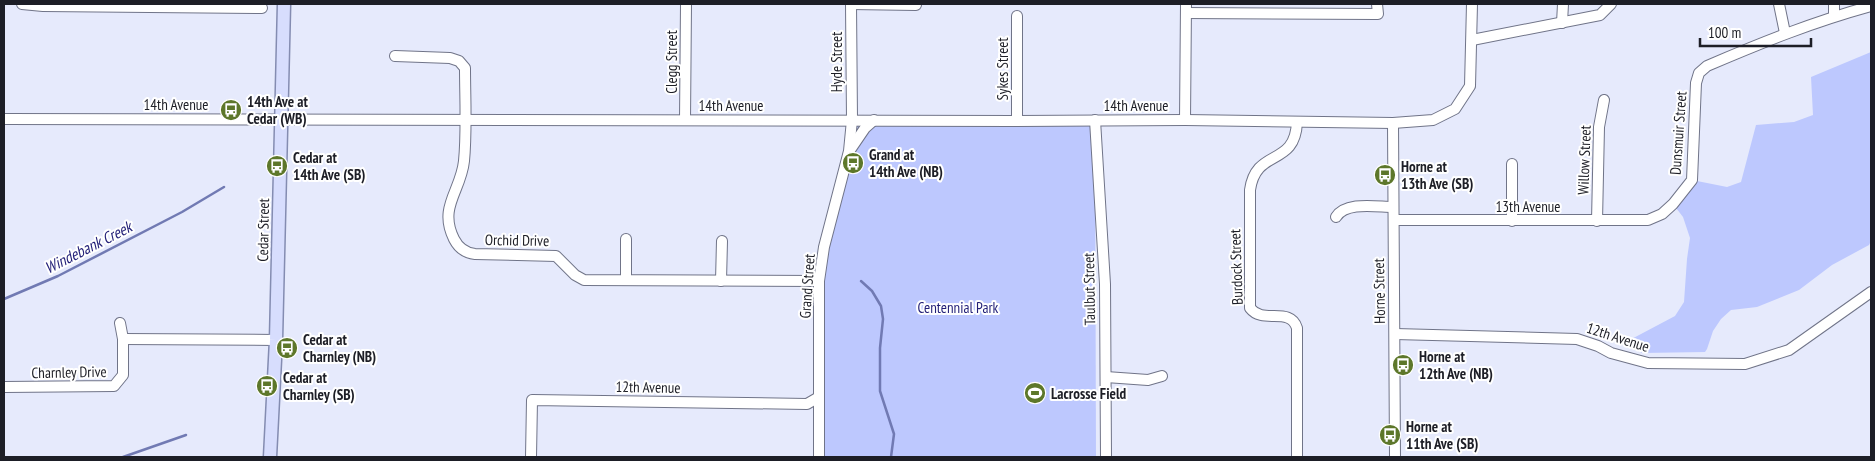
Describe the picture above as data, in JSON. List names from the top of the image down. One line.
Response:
{"streets":{"main road":["Cedar Street"],"street":["Clegg Street","Hyde Street","Sykes Street","14th Avenue","Dunsmuir Street","Willow Street","13th Avenue","Orchid Drive","Burdock Street","Grand Street","Taulbut Street","Horne Street","12th Avenue","Charnley Drive"]},"crossings":[["Clegg Street","14th Avenue"],["Hyde Street","14th Avenue"],["Hyde Street","Grand Street"],["Sykes Street","14th Avenue"],["14th Avenue","Cedar Street"],["14th Avenue","Orchid Drive"],["14th Avenue","Burdock Street"],["14th Avenue","Grand Street"],["14th Avenue","Taulbut Street"],["14th Avenue","Horne Street"],["Dunsmuir Street","13th Avenue"],["Willow Street","13th Avenue"],["13th Avenue","Horne Street"],["Orchid Drive","Grand Street"],["Grand Street","12th Avenue"],["Horne Street","12th Avenue"]],"water":["Windebank Creek"],"parks":["Centennial Park"],"places":{"bus stop":["14th Ave at Cedar (WB)","Grand at 14th Ave (NB)","Cedar at 14th Ave (SB)","Horne at 13th Ave (SB)","Cedar at Charnley (NB)","Horne at 12th Ave (NB)","Cedar at Charnley (SB)","Horne at 11th Ave (SB)"],"sports":["Lacrosse Field"]},"scale_bar":"100 m"}
